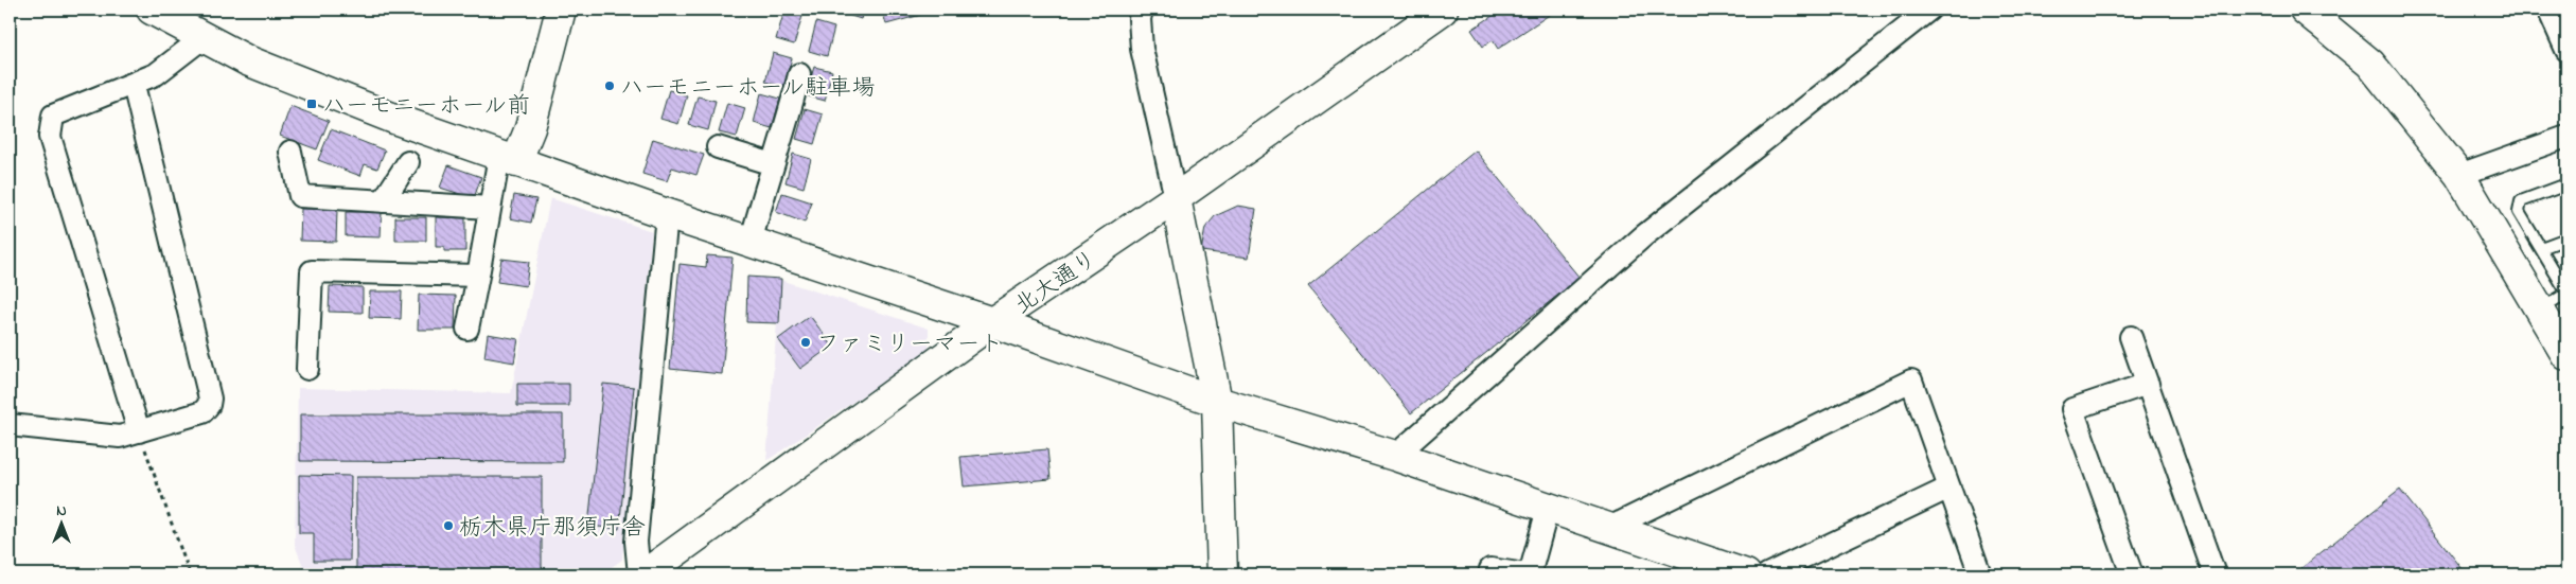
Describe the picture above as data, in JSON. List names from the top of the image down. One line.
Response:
{"streets":{"street":["北大通り"]},"places":{"other":["ハーモニーホール駐車場","ファミリーマート","栃木県庁那須庁舎"],"transit":["ハーモニーホール前"]},"north":"top"}
